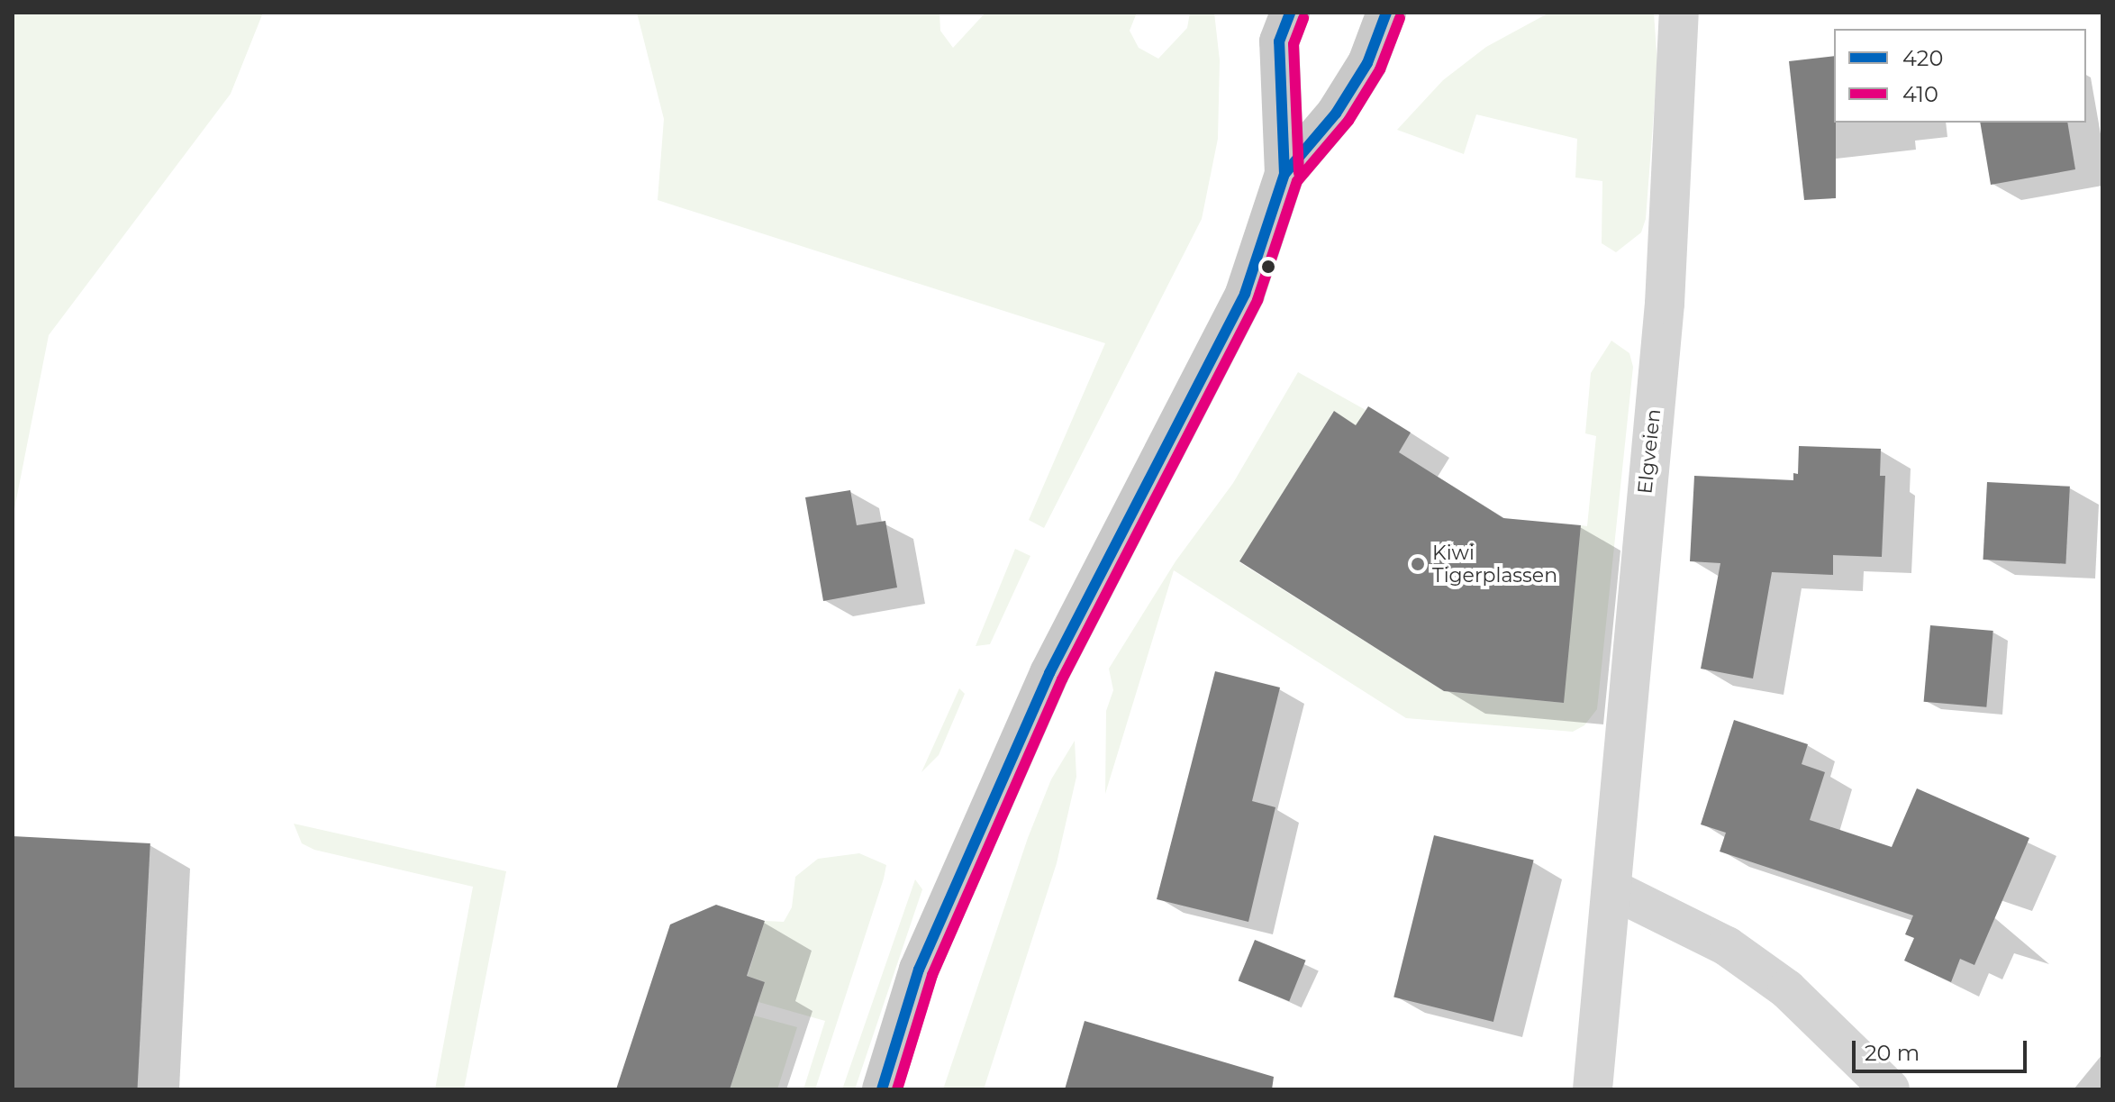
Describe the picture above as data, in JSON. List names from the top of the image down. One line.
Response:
{"streets":{"street":["Elgveien"]},"places":["Kiwi Tigerplassen"],"lines":["transit line 420","transit line 410"],"legend":["420","410"],"scale_bar":"20 m"}
